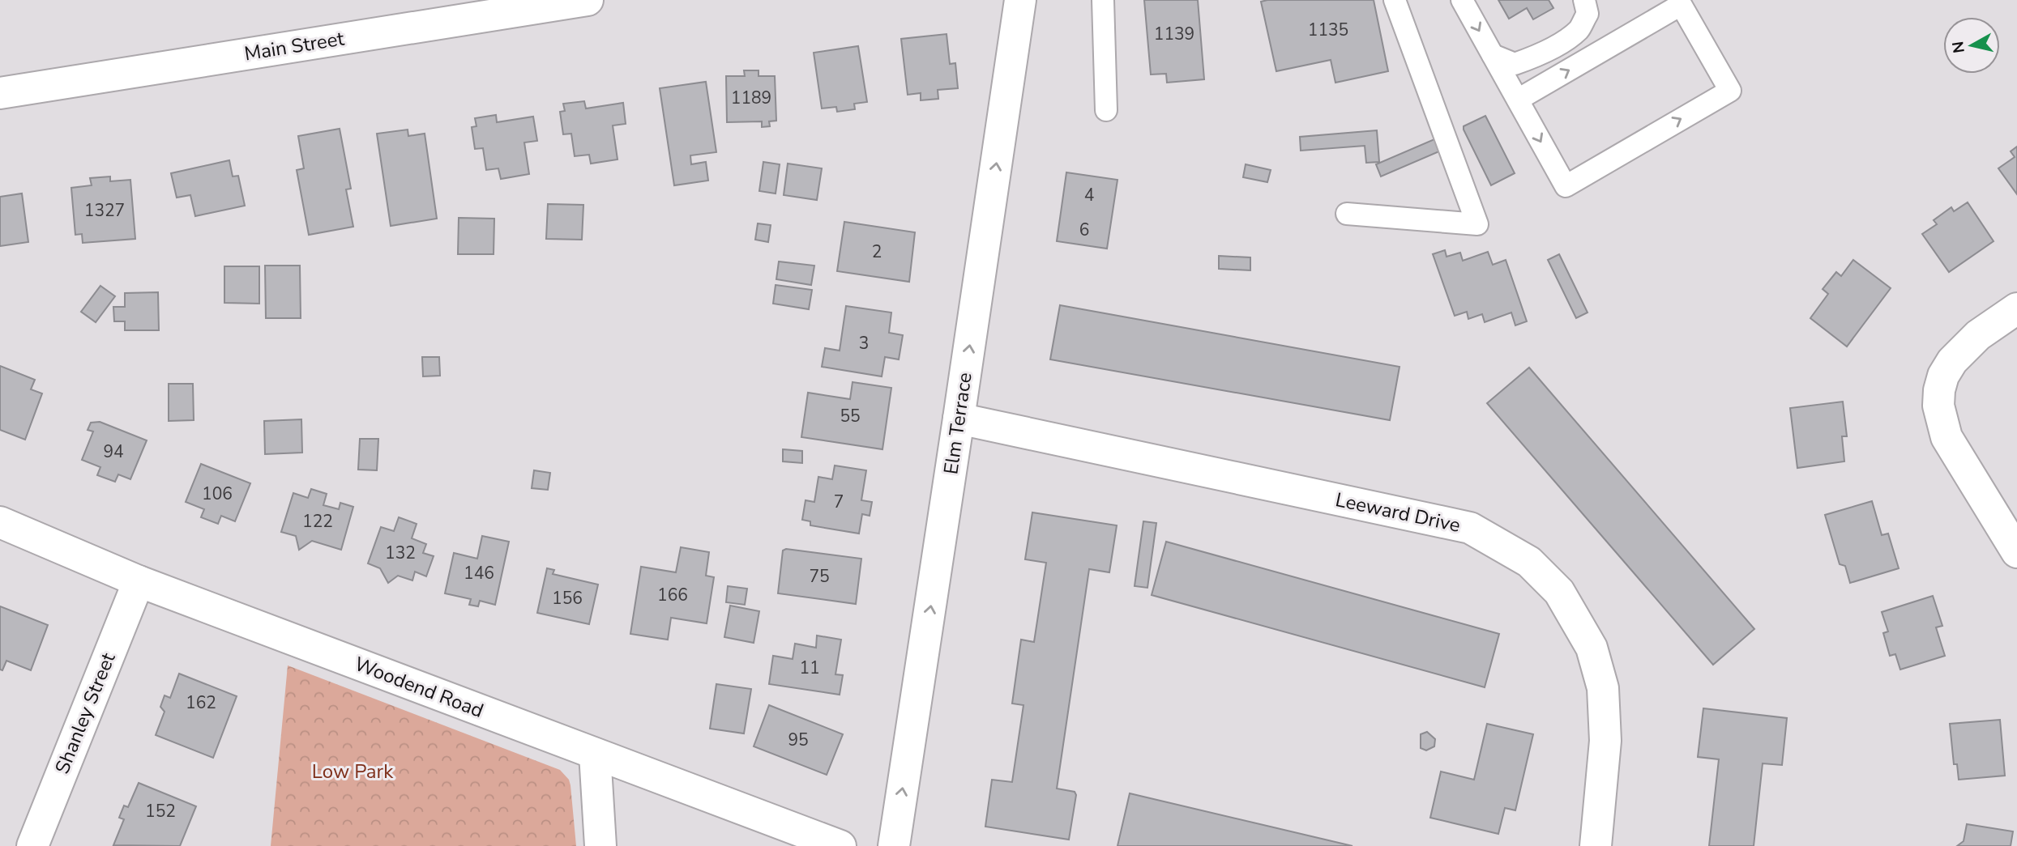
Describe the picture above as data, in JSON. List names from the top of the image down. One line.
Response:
{"streets":{"street":["Main Street","Elm Terrace","Leeward Drive","Woodend Road","Shanley Street"]},"crossings":[["Elm Terrace","Leeward Drive"],["Woodend Road","Shanley Street"]],"one_way":["Elm Terrace"],"parks":["Low Park"],"house_numbers":["1135","1139","1189","4","1327","6","2","3","55","94","106","7","122","132","146","75","166","156","11","162","95","152"],"north":"left"}
